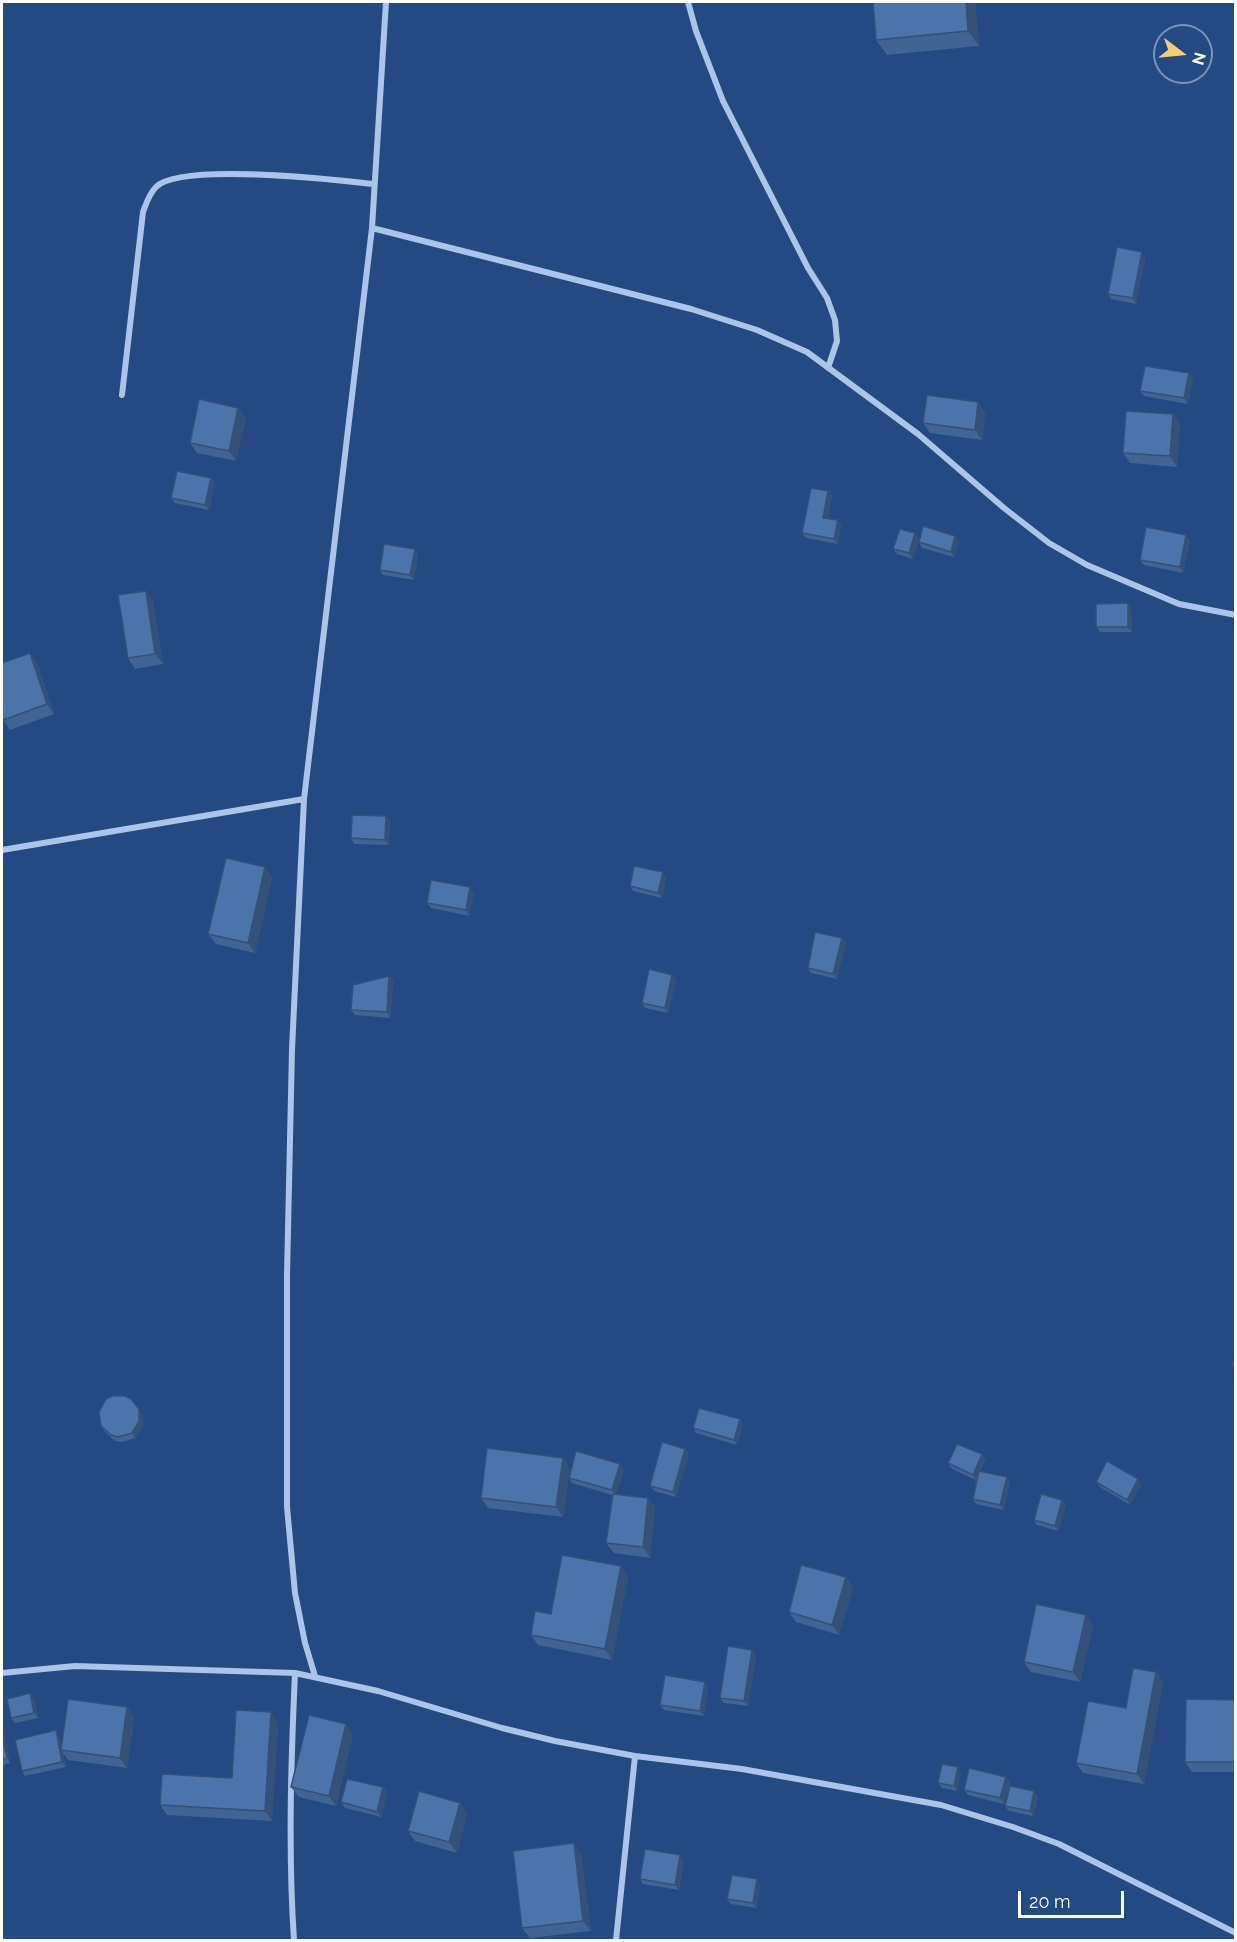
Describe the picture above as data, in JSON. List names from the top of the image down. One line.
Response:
{"scale_bar":"20 m","north":"right"}
